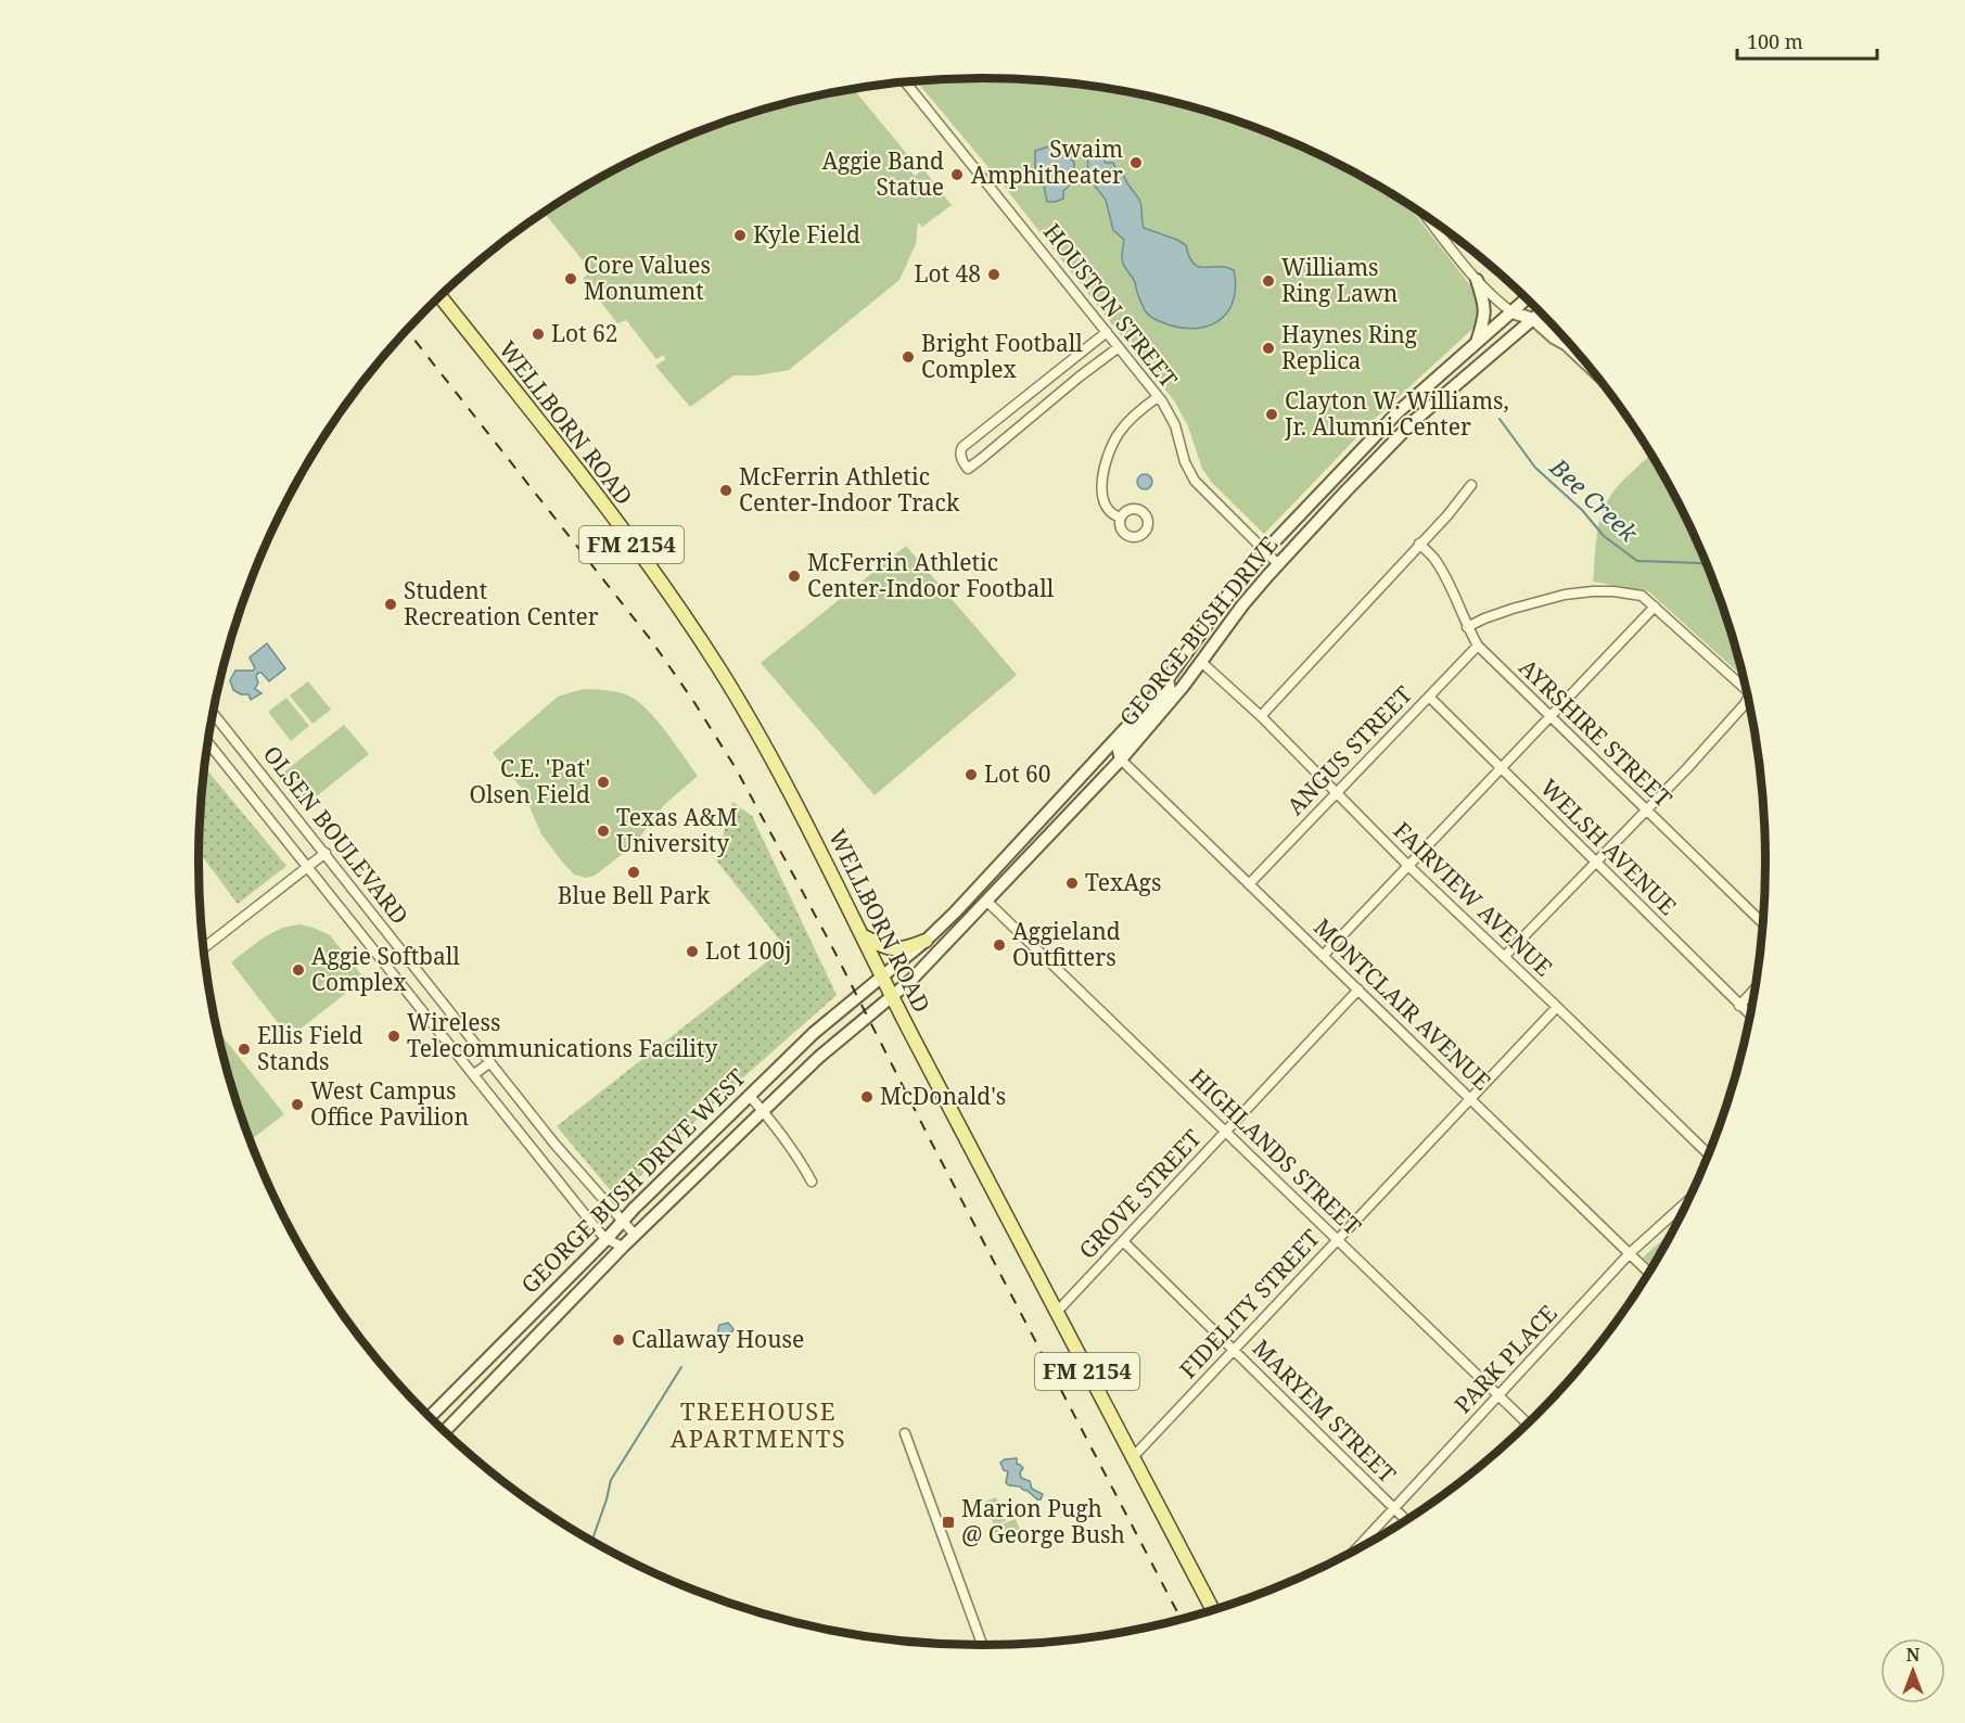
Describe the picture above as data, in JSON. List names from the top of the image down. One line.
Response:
{"streets":{"main road":["WELLBORN ROAD","FM 2154","GEORGE BUSH DRIVE","GEORGE BUSH DRIVE WEST"],"street":["HOUSTON STREET","AYRSHIRE STREET","ANGUS STREET","OLSEN BOULEVARD","WELSH AVENUE","FAIRVIEW AVENUE","MONTCLAIR AVENUE","HIGHLANDS STREET","GROVE STREET","FIDELITY STREET","PARK PLACE","MARYEM STREET"]},"crossings":[["HOUSTON STREET","GEORGE BUSH DRIVE"],["WELLBORN ROAD","GEORGE BUSH DRIVE"],["WELLBORN ROAD","GEORGE BUSH DRIVE WEST"],["WELLBORN ROAD","GROVE STREET"],["WELLBORN ROAD","FIDELITY STREET"],["GEORGE BUSH DRIVE","FAIRVIEW AVENUE"],["GEORGE BUSH DRIVE","MONTCLAIR AVENUE"],["GEORGE BUSH DRIVE","HIGHLANDS STREET"],["GEORGE BUSH DRIVE","GEORGE BUSH DRIVE WEST"],["AYRSHIRE STREET","ANGUS STREET"],["ANGUS STREET","WELSH AVENUE"],["ANGUS STREET","FAIRVIEW AVENUE"],["ANGUS STREET","MONTCLAIR AVENUE"],["OLSEN BOULEVARD","GEORGE BUSH DRIVE WEST"],["FAIRVIEW AVENUE","FIDELITY STREET"],["MONTCLAIR AVENUE","GROVE STREET"],["MONTCLAIR AVENUE","FIDELITY STREET"],["MONTCLAIR AVENUE","PARK PLACE"],["HIGHLANDS STREET","GROVE STREET"],["HIGHLANDS STREET","FIDELITY STREET"],["HIGHLANDS STREET","PARK PLACE"],["GROVE STREET","MARYEM STREET"],["FIDELITY STREET","MARYEM STREET"],["PARK PLACE","MARYEM STREET"]],"districts":["TREEHOUSE APARTMENTS"],"water":["Bee Creek"],"places":{"other":["Swaim Amphitheater","Aggie Band Statue","Kyle Field","Lot 48","Core Values Monument","Williams Ring Lawn","Lot 62","Haynes Ring Replica","Bright Football Complex","Clayton W. Williams, Jr. Alumni Center","McFerrin Athletic Center-Indoor Track","McFerrin Athletic Center-Indoor Football","Student Recreation Center","Lot 60","C.E. 'Pat' Olsen Field","Texas A&M University","Blue Bell Park","TexAgs","Aggieland Outfitters","Lot 100j","Aggie Softball Complex","Wireless Telecommunications Facility","Ellis Field Stands","McDonald's","West Campus Office Pavilion","Callaway House"],"transit":["Marion Pugh @ George Bush"]},"scale_bar":"100 m","north":"top"}
